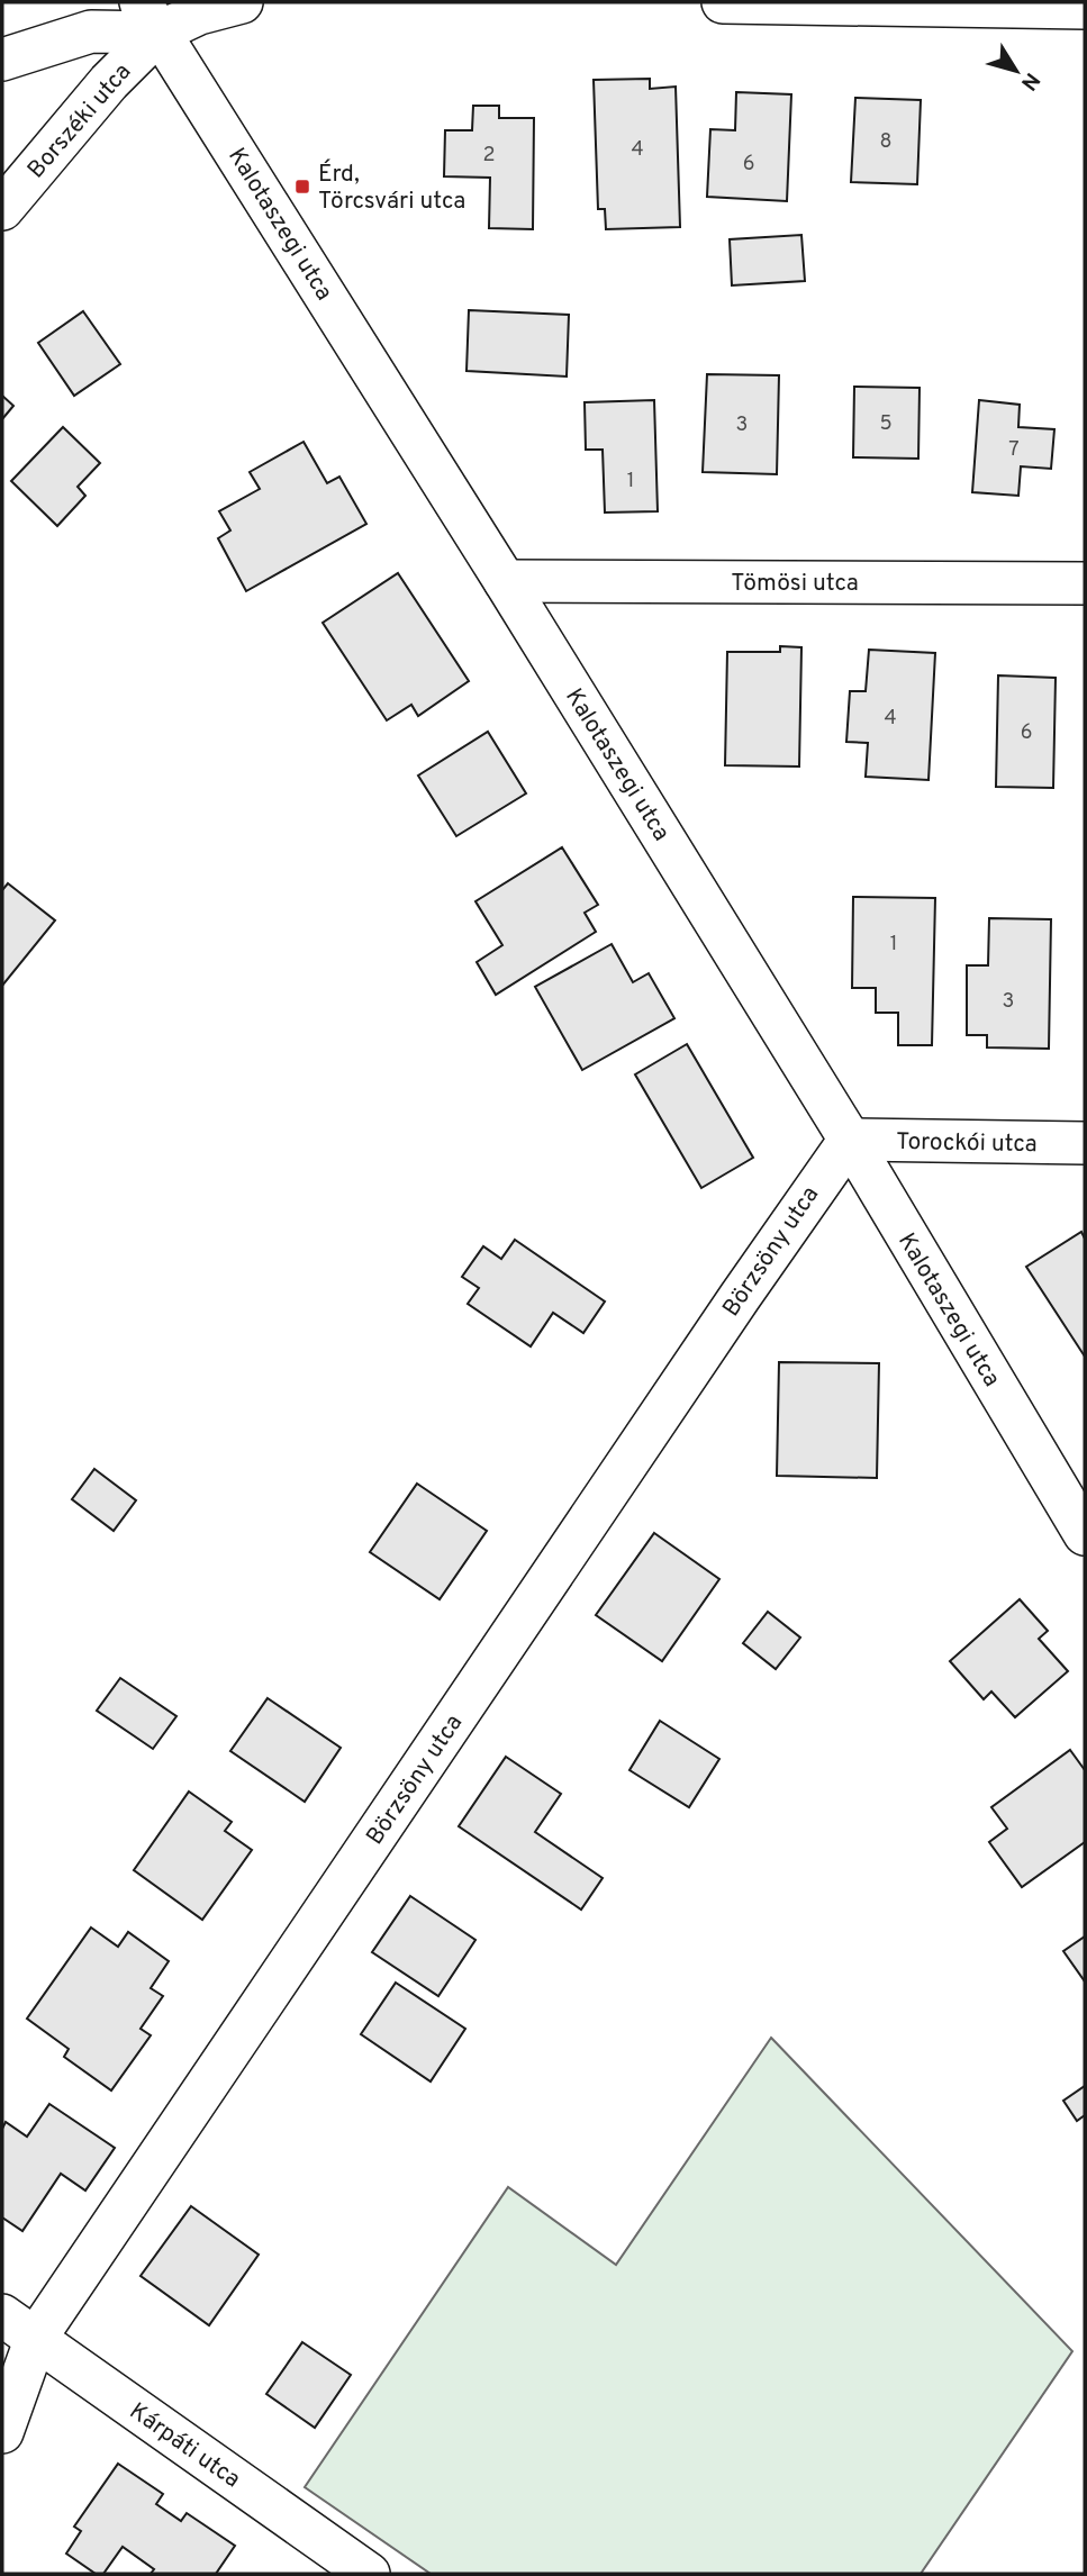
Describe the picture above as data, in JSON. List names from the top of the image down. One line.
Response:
{"streets":{"street":["Borszéki utca","Kalotaszegi utca","Tömösi utca","Torockói utca","Börzsöny utca","Kárpáti utca"]},"crossings":[["Borszéki utca","Kalotaszegi utca"],["Kalotaszegi utca","Tömösi utca"],["Kalotaszegi utca","Torockói utca"],["Kalotaszegi utca","Börzsöny utca"],["Torockói utca","Börzsöny utca"],["Börzsöny utca","Kárpáti utca"]],"places":{"transit":["Érd, Törcsvári utca"]},"house_numbers":["8","4","2","6","5","3","7","1","4","6","1","3"],"north":"bottom right"}
